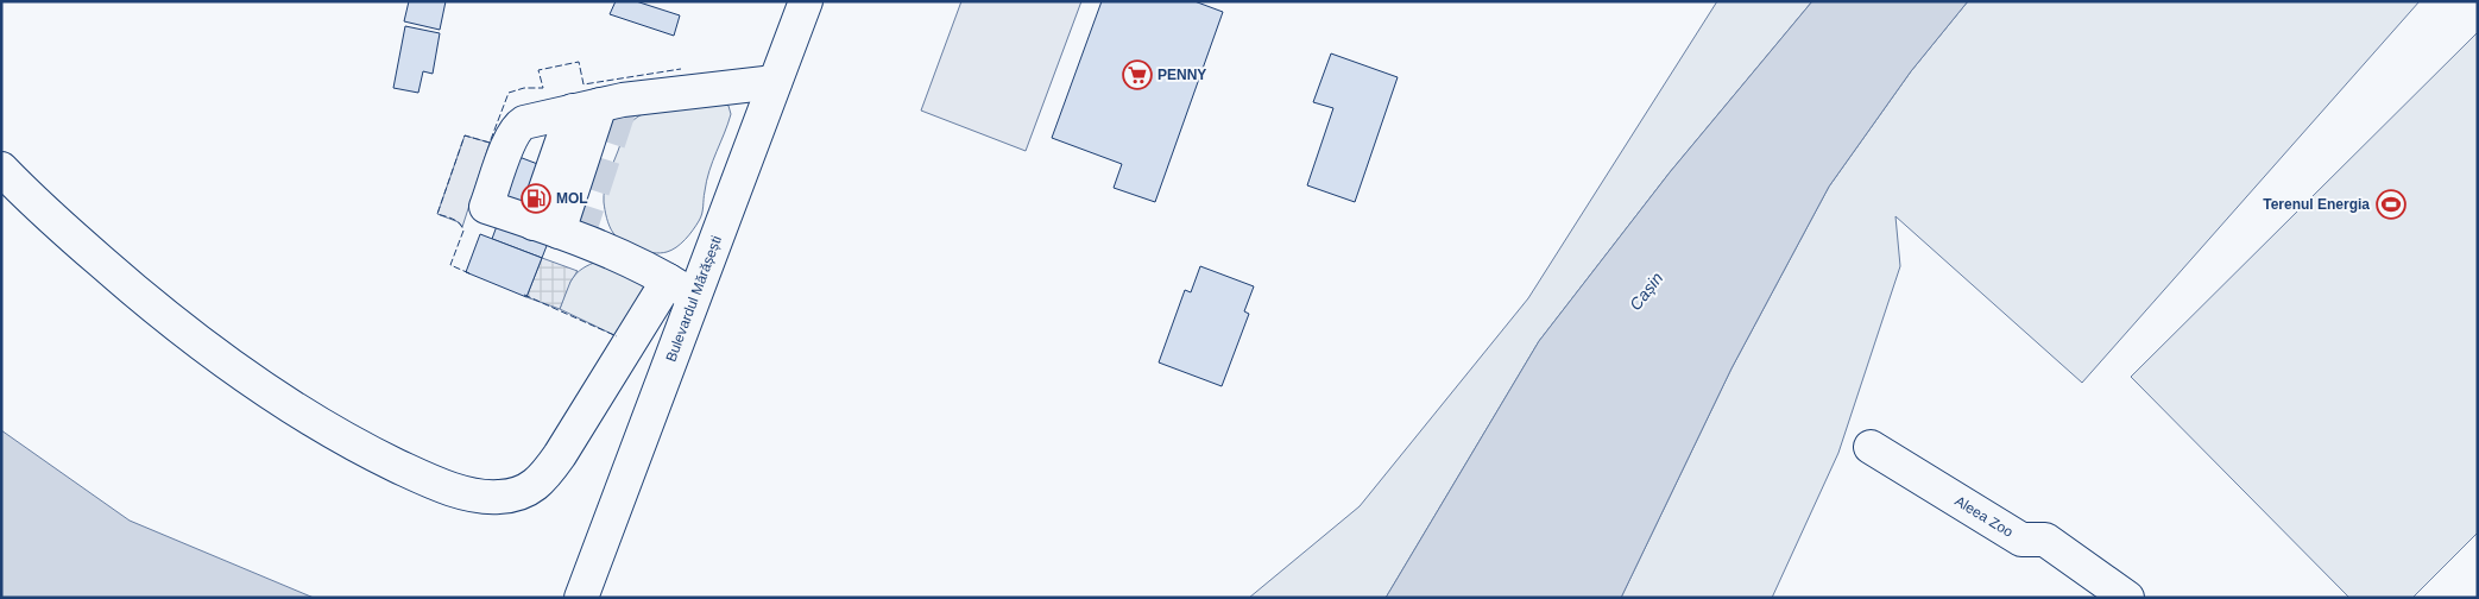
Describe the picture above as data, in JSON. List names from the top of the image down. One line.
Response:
{"streets":{"street":["Bulevardul Mărășești","Aleea Zoo"]},"water":["Cașin"],"places":{"supermarket":["PENNY"],"fuel station":["MOL"],"sports":["Terenul Energia"]}}
